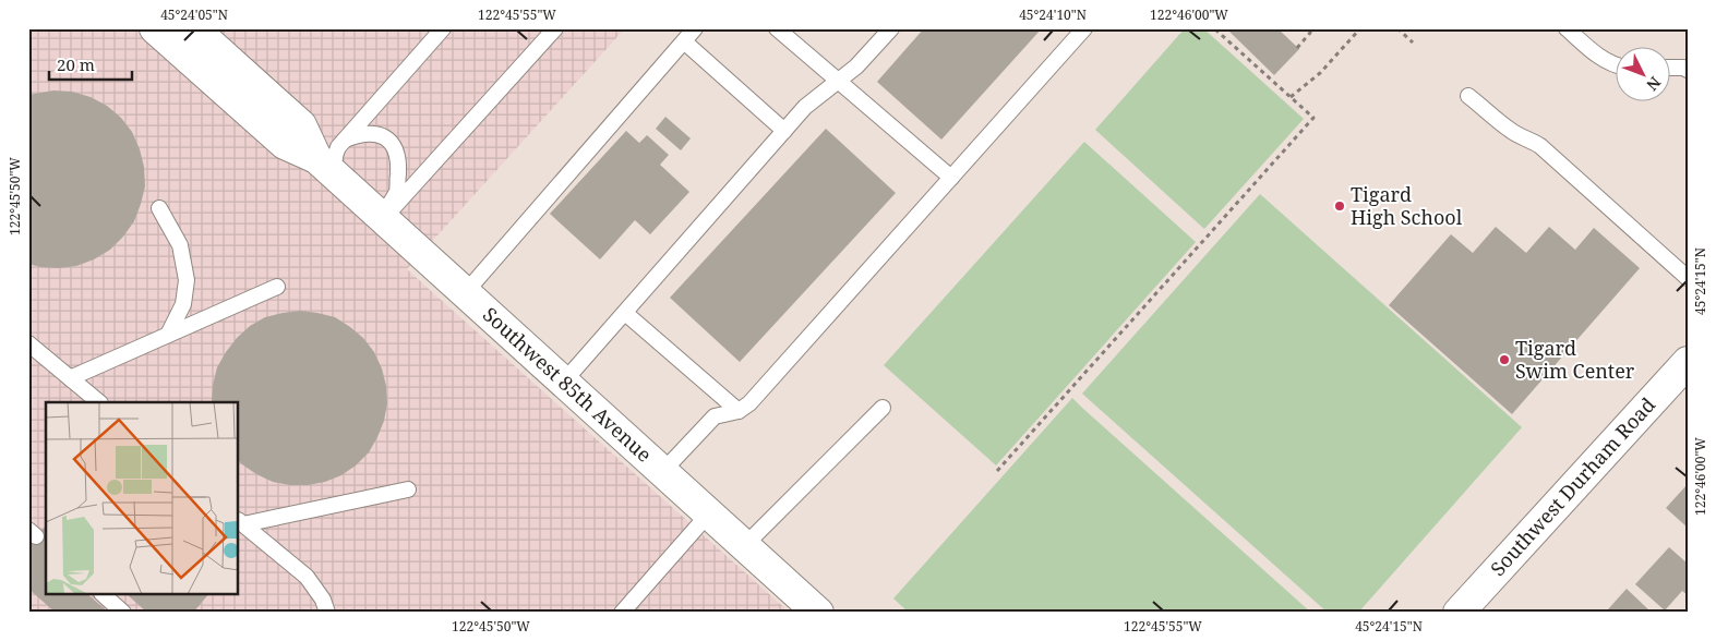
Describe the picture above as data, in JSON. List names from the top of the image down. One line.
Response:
{"streets":{"street":["Southwest 85th Avenue","Southwest Durham Road"]},"places":["Tigard High School","Tigard Swim Center"],"scale_bar":"20 m","north":"bottom right","coordinates":["45°24'05\"N","122°45'55\"W","45°24'10\"N","122°46'00\"W","122°45'50\"W","45°24'15\"N"]}
